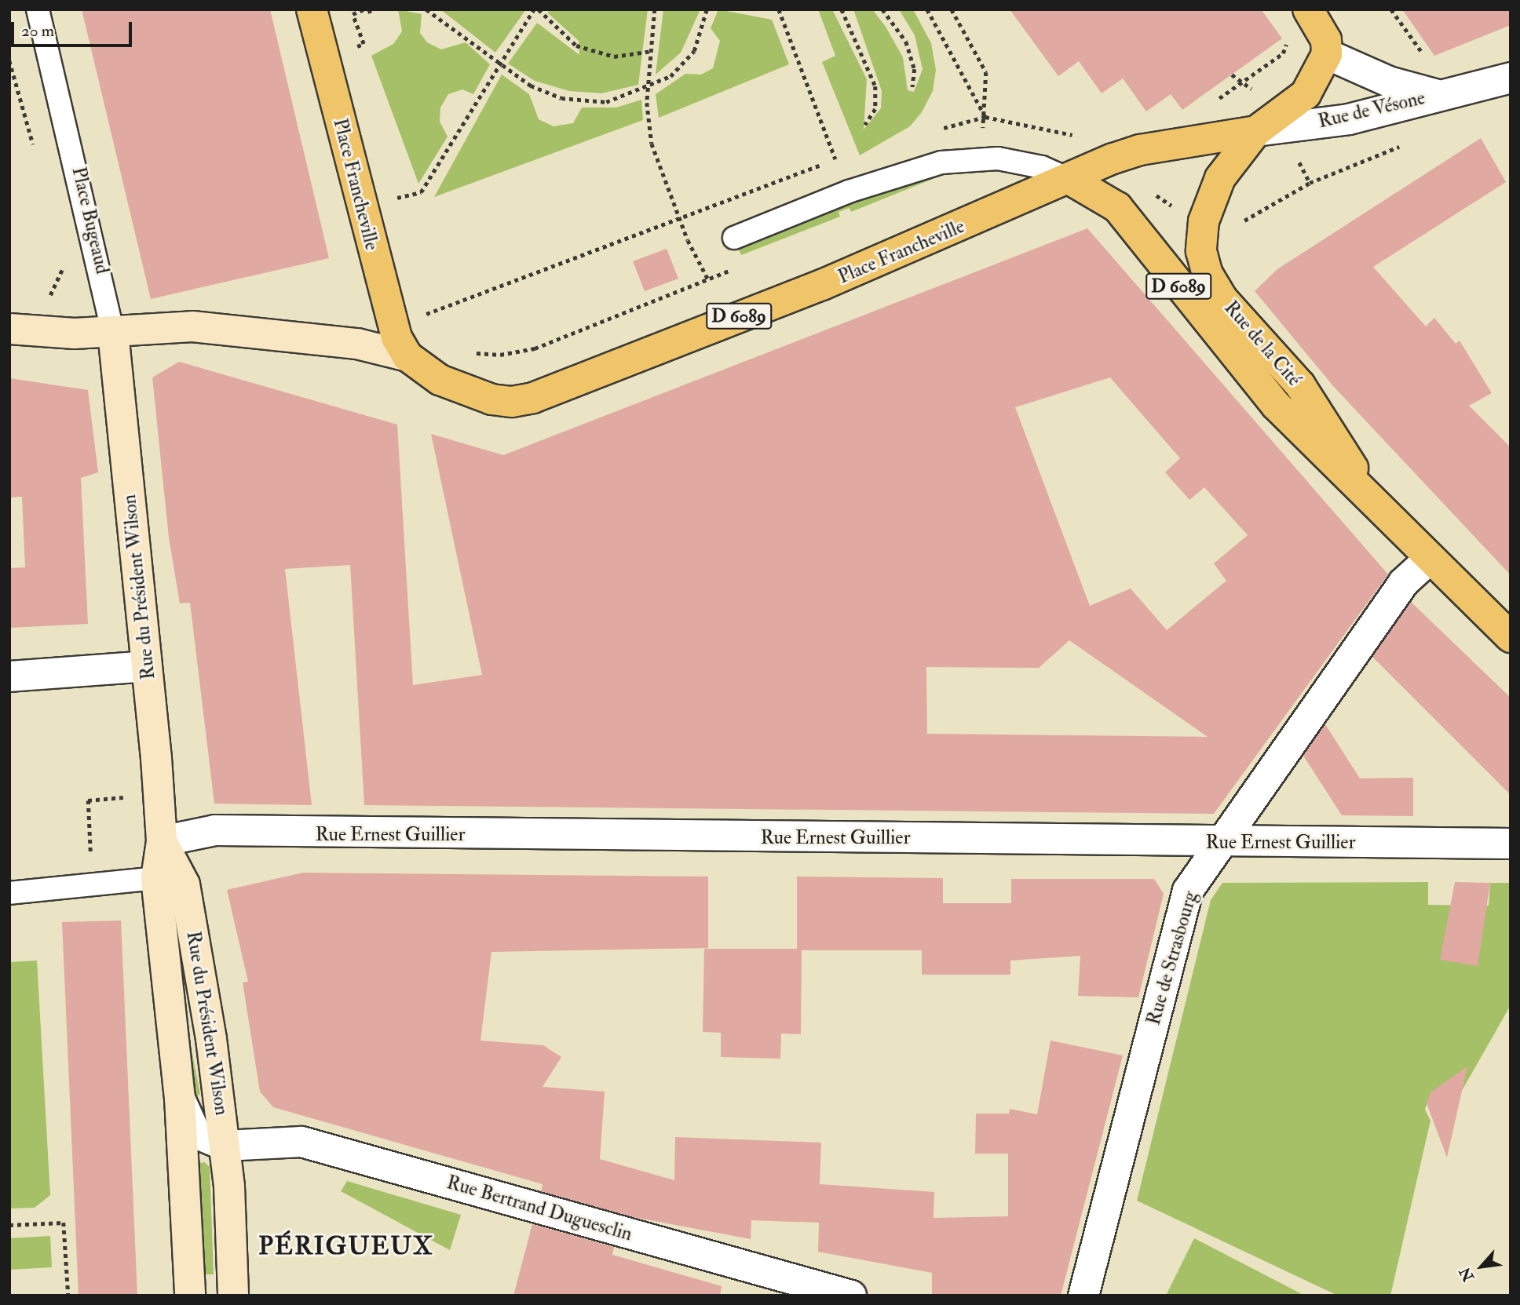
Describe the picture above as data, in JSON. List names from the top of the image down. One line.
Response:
{"streets":{"main road":["Place Francheville","D 6089","Rue de la Cité","Rue du Président Wilson"],"street":["Rue de Vésone","Rue Ernest Guillier","Rue de Strasbourg","Rue Bertrand Duguesclin"],"lane":["Place Bugeaud"]},"crossings":[["Rue de Vésone","Place Francheville"],["Rue de Vésone","Rue de la Cité"],["Place Francheville","Place Bugeaud"],["Place Francheville","D 6089"],["Place Francheville","Rue de la Cité"],["Place Francheville","Rue du Président Wilson"],["Place Bugeaud","Rue du Président Wilson"],["D 6089","Rue de la Cité"],["D 6089","Rue de Strasbourg"],["Rue du Président Wilson","Rue Ernest Guillier"],["Rue du Président Wilson","Rue Bertrand Duguesclin"],["Rue Ernest Guillier","Rue de Strasbourg"]],"districts":["PÉRIGUEUX"],"scale_bar":"20 m","north":"bottom left"}
